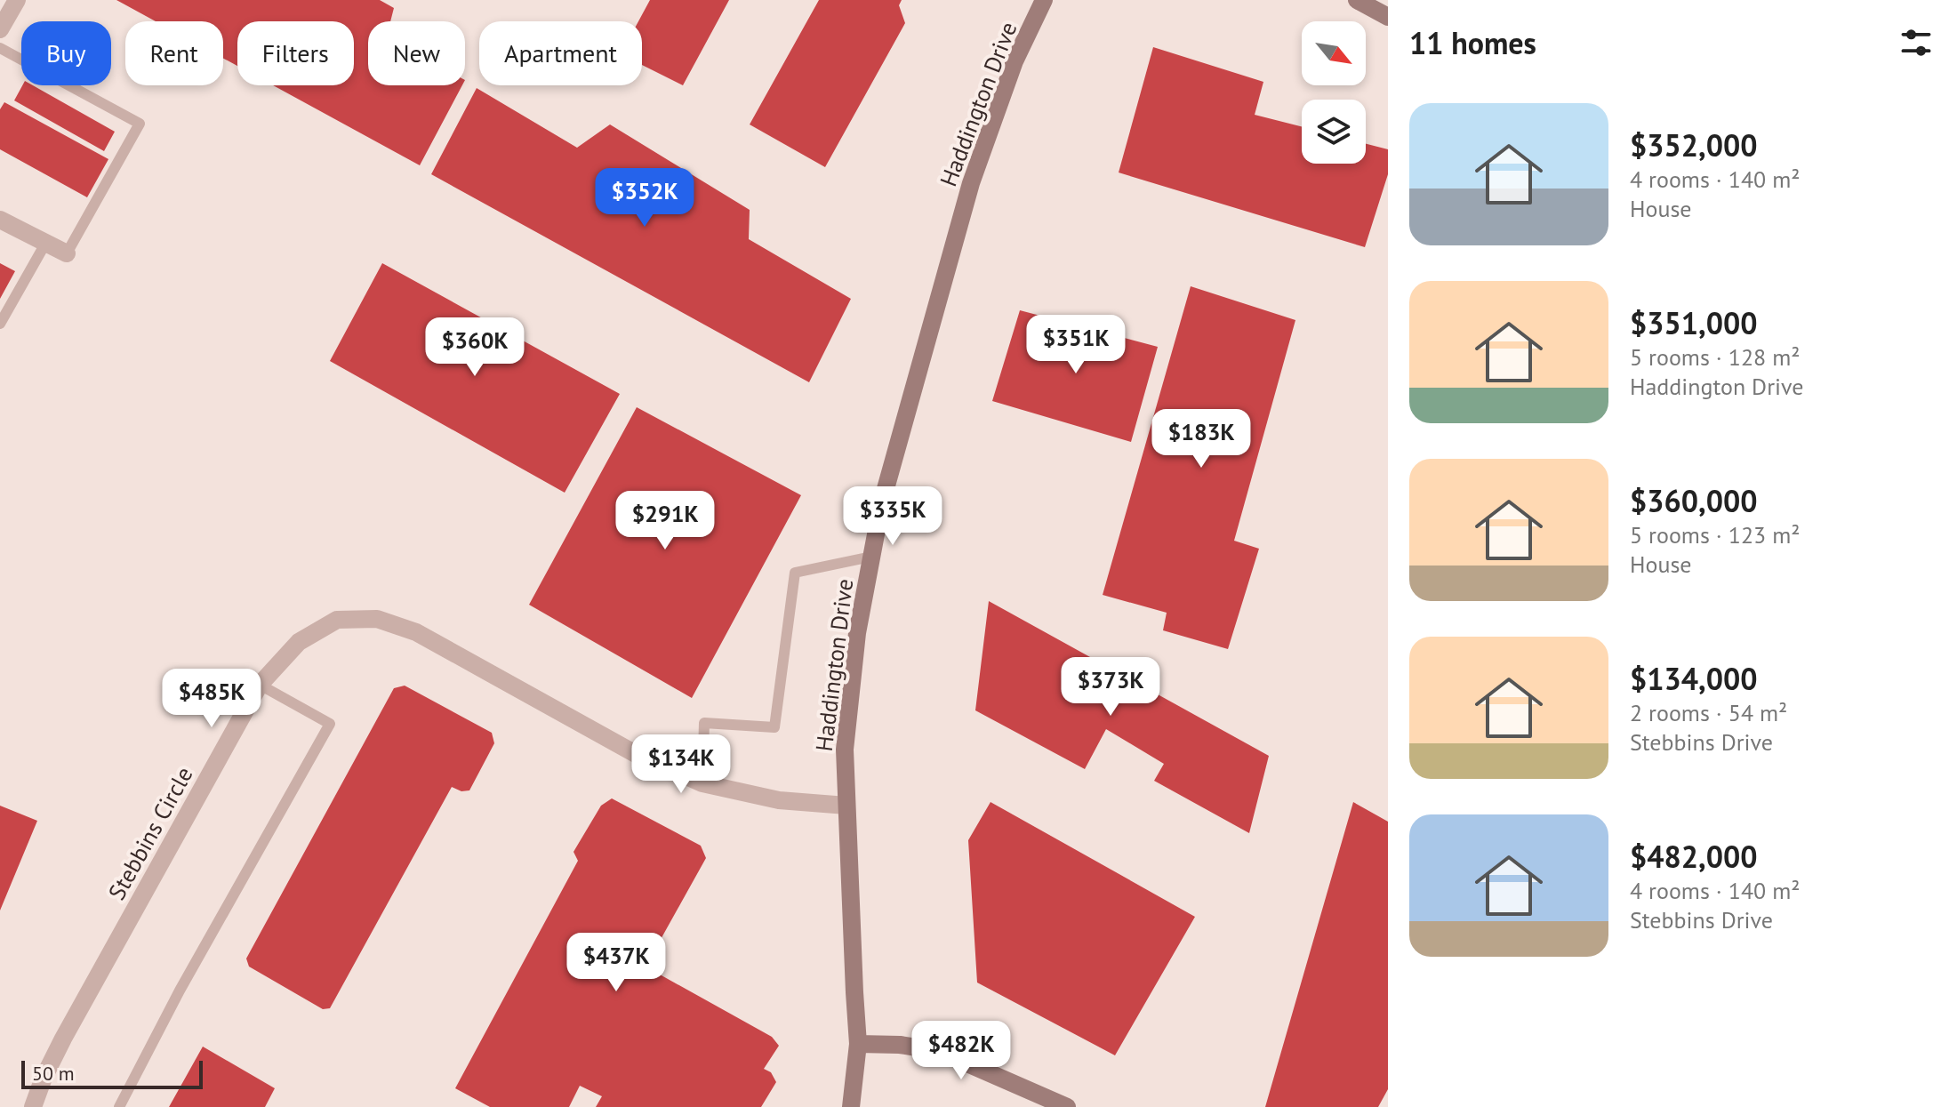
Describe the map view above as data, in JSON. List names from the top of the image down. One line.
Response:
{"streets":{"street":["Haddington Drive","Stebbins Circle"]},"crossings":[["Haddington Drive","Stebbins Circle"]],"scale_bar":"50 m","north":"bottom right","page":{"heading":"11 homes","chip":["Buy","Rent","Filters","New","Apartment"],"list":[{"name":"$352,000","note":"4 rooms · 140 m² · House"},{"name":"$351,000","note":"5 rooms · 128 m² · Haddington Drive"},{"name":"$360,000","note":"5 rooms · 123 m² · House"},{"name":"$134,000","note":"2 rooms · 54 m² · Stebbins Drive"},{"name":"$482,000","note":"4 rooms · 140 m² · Stebbins Drive"}],"price":["$352K","$351K","$360K","$183K","$335K","$291K","$373K","$485K","$134K","$437K","$482K"],"scale":"50 m"}}
